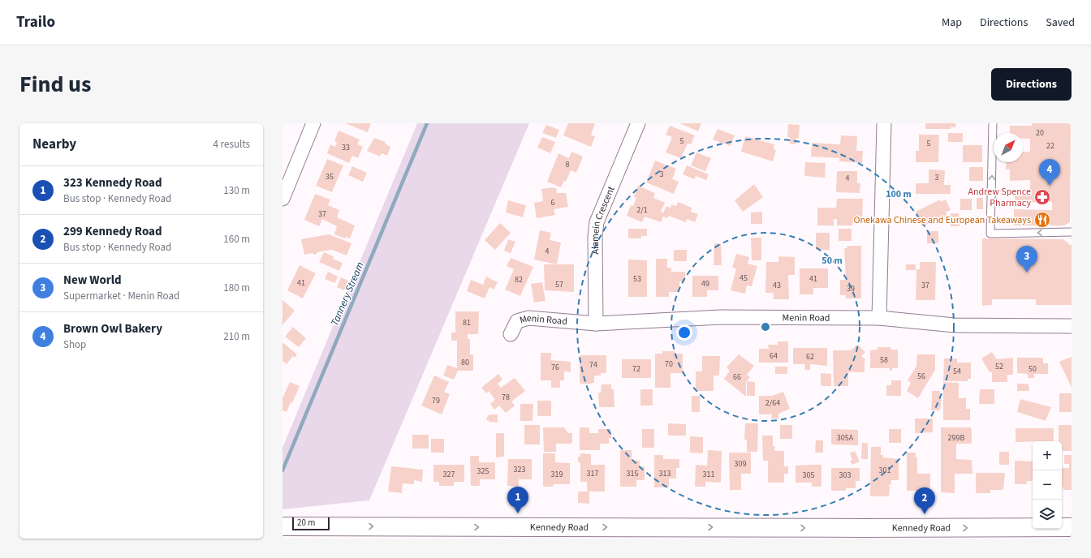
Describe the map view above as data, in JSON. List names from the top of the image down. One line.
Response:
{"streets":{"main road":["Kennedy Road"],"street":["Alamein Crescent","Menin Road"]},"crossings":[["Alamein Crescent","Menin Road"]],"one_way":["Kennedy Road"],"water":["Tannery Stream"],"places":{"pharmacy":["Andrew Spence Pharmacy"],"restaurant":["Onekawa Chinese and European Takeaways"]},"house_numbers":["20","5","5","22","33","8","3","35","3","4","6","2/1","37","4","45","53","41","82","41","49","57","43","37","39","81","64","62","58","80","70","74","52","76","72","50","54","56","66","78","79","2/64","305A","299B","309","323","301","325","317","315","313","327","319","311","305","303"],"scale_bar":"20 m","north":"top right","page":{"header":"Trailo","nav":["Map","Directions","Saved"],"title":"Find us","buttons":"Directions","heading":["Nearby","4 results"],"pins":["4","3","1","2"],"list":[{"mark":"1","name":"323 Kennedy Road","note":"Bus stop · Kennedy Road","value":"130 m"},{"mark":"2","name":"299 Kennedy Road","note":"Bus stop · Kennedy Road","value":"160 m"},{"mark":"3","name":"New World","note":"Supermarket · Menin Road","value":"180 m"},{"mark":"4","name":"Brown Owl Bakery","note":"Shop","value":"210 m"}],"map_buttons":["+","−"],"scale":"20 m"},"rings":["100 m","50 m"]}
